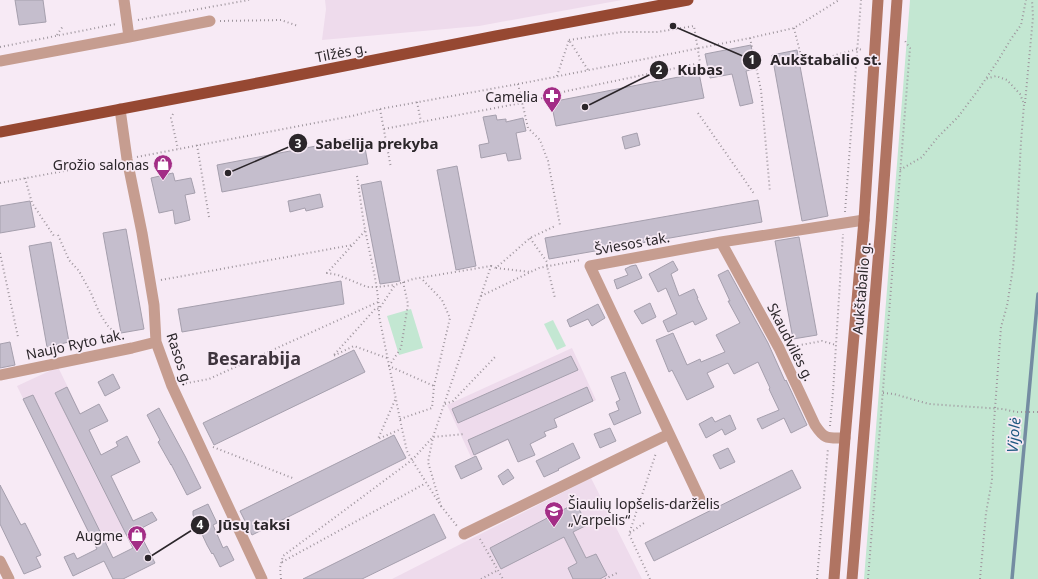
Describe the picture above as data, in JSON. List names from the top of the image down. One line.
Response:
{"streets":{"highway":["Tilžės g."],"main road":["Aukštabalio g."],"street":["Šviesos tak.","Skaudvilės g.","Naujo Ryto tak.","Rasos g."]},"crossings":[["Tilžės g.","Rasos g."],["Šviesos tak.","Aukštabalio g."],["Šviesos tak.","Skaudvilės g."],["Naujo Ryto tak.","Rasos g."]],"districts":["Besarabija"],"water":["Vijolė"],"places":{"other":["Aukštabalio st.","Kubas","Sabelija prekyba","Jūsų taksi"],"pharmacy":["Camelia"],"shop":["Grožio salonas","Augme"],"school or university":["Šiaulių lopšelis-darželis „Varpelis“"]}}
